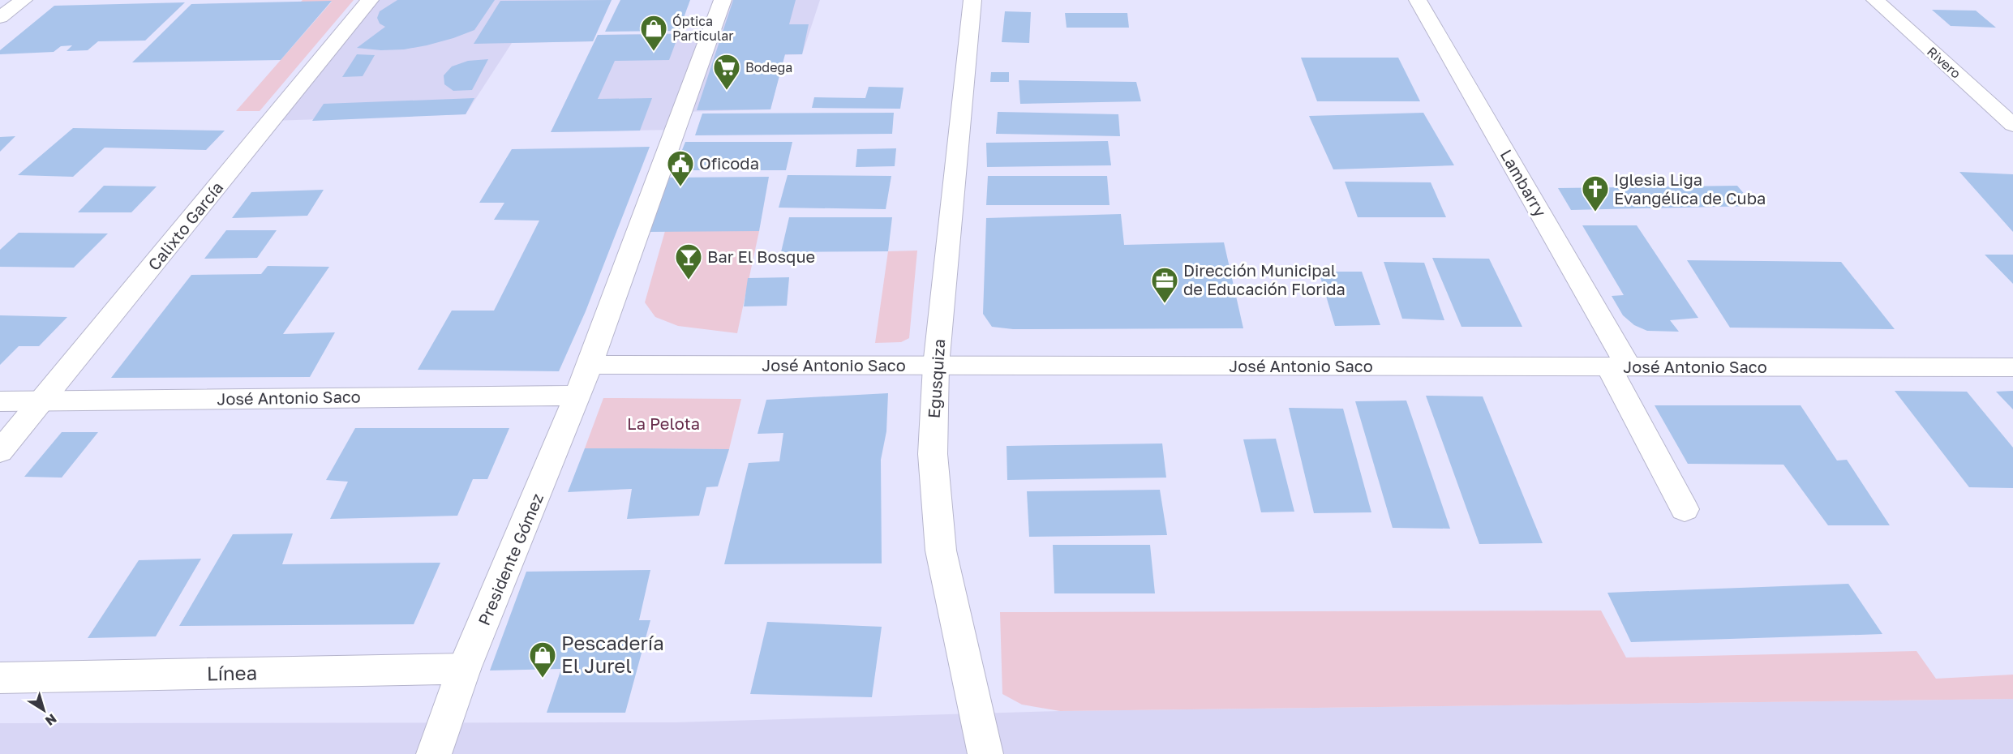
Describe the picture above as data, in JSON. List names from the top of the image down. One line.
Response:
{"streets":{"street":["Rivero","Lambarry","Calixto García","José Antonio Saco","Egusquiza","Presidente Gómez","Línea"]},"crossings":[["Lambarry","José Antonio Saco"],["Calixto García","José Antonio Saco"],["José Antonio Saco","Egusquiza"],["José Antonio Saco","Presidente Gómez"],["Presidente Gómez","Línea"]],"parks":["La Pelota"],"places":{"shop":["Óptica Particular","Pescadería El Jurel"],"supermarket":["Bodega"],"public building":["Oficoda"],"church":["Iglesia Liga Evangélica de Cuba"],"bar":["Bar El Bosque"],"office":["Dirección Municipal de Educación Florida"]},"north":"bottom right"}
